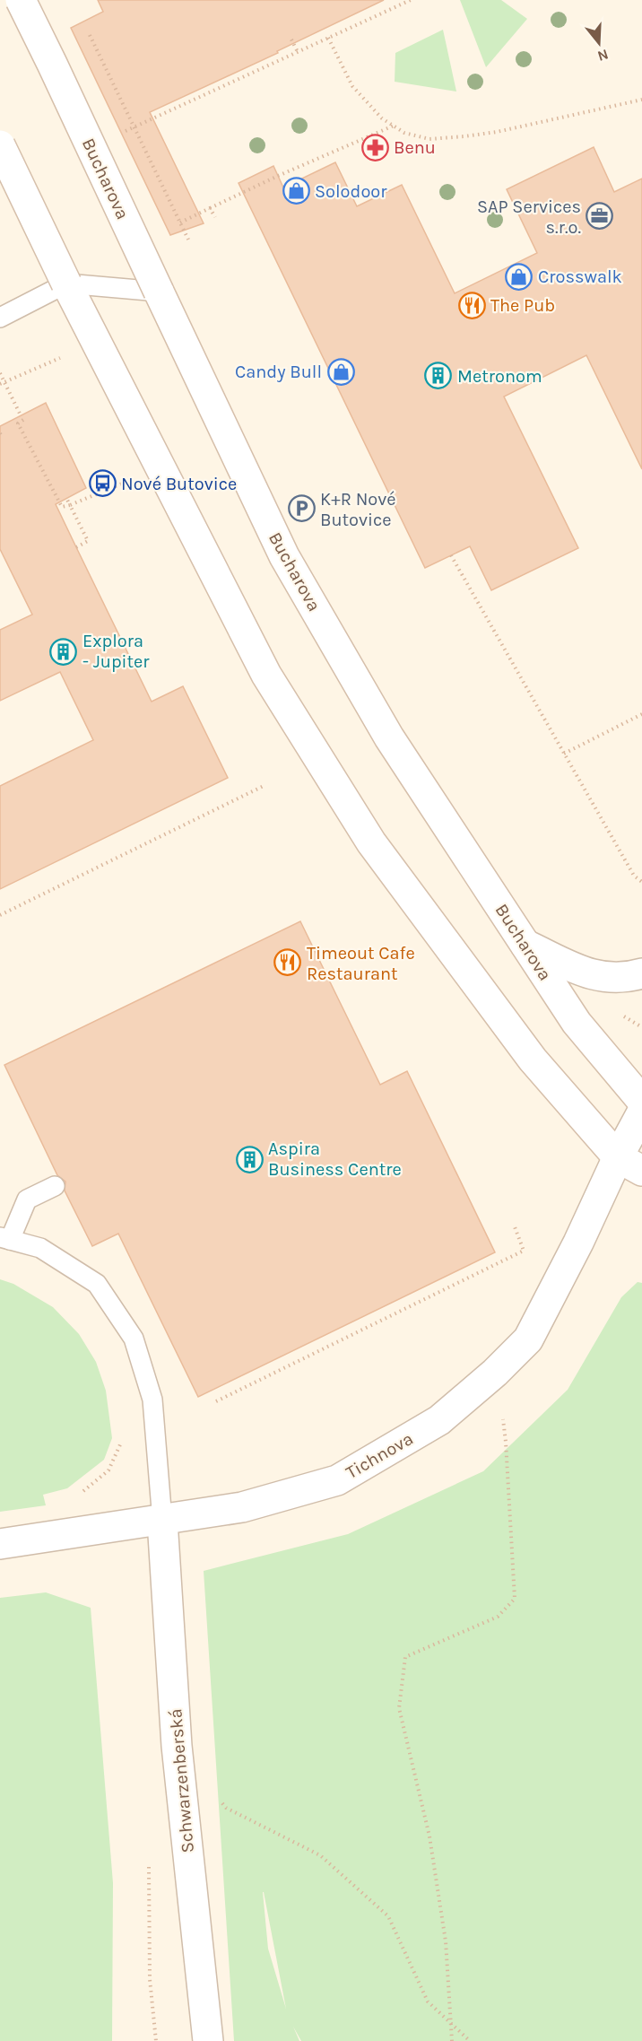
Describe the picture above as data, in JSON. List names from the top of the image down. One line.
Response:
{"streets":{"main road":["Bucharova","Tichnova","Schwarzenberská"]},"crossings":[["Tichnova","Schwarzenberská"]],"places":{"pharmacy":["Benu"],"shop":["Solodoor","Crosswalk","Candy Bull"],"office":["SAP Services s.r.o."],"restaurant":["The Pub","Timeout Cafe Restaurant"],"building":["Metronom","Explora - Jupiter","Aspira Business Centre"],"bus stop":["Nové Butovice"],"parking":["K+R Nové Butovice"]},"north":"bottom"}
